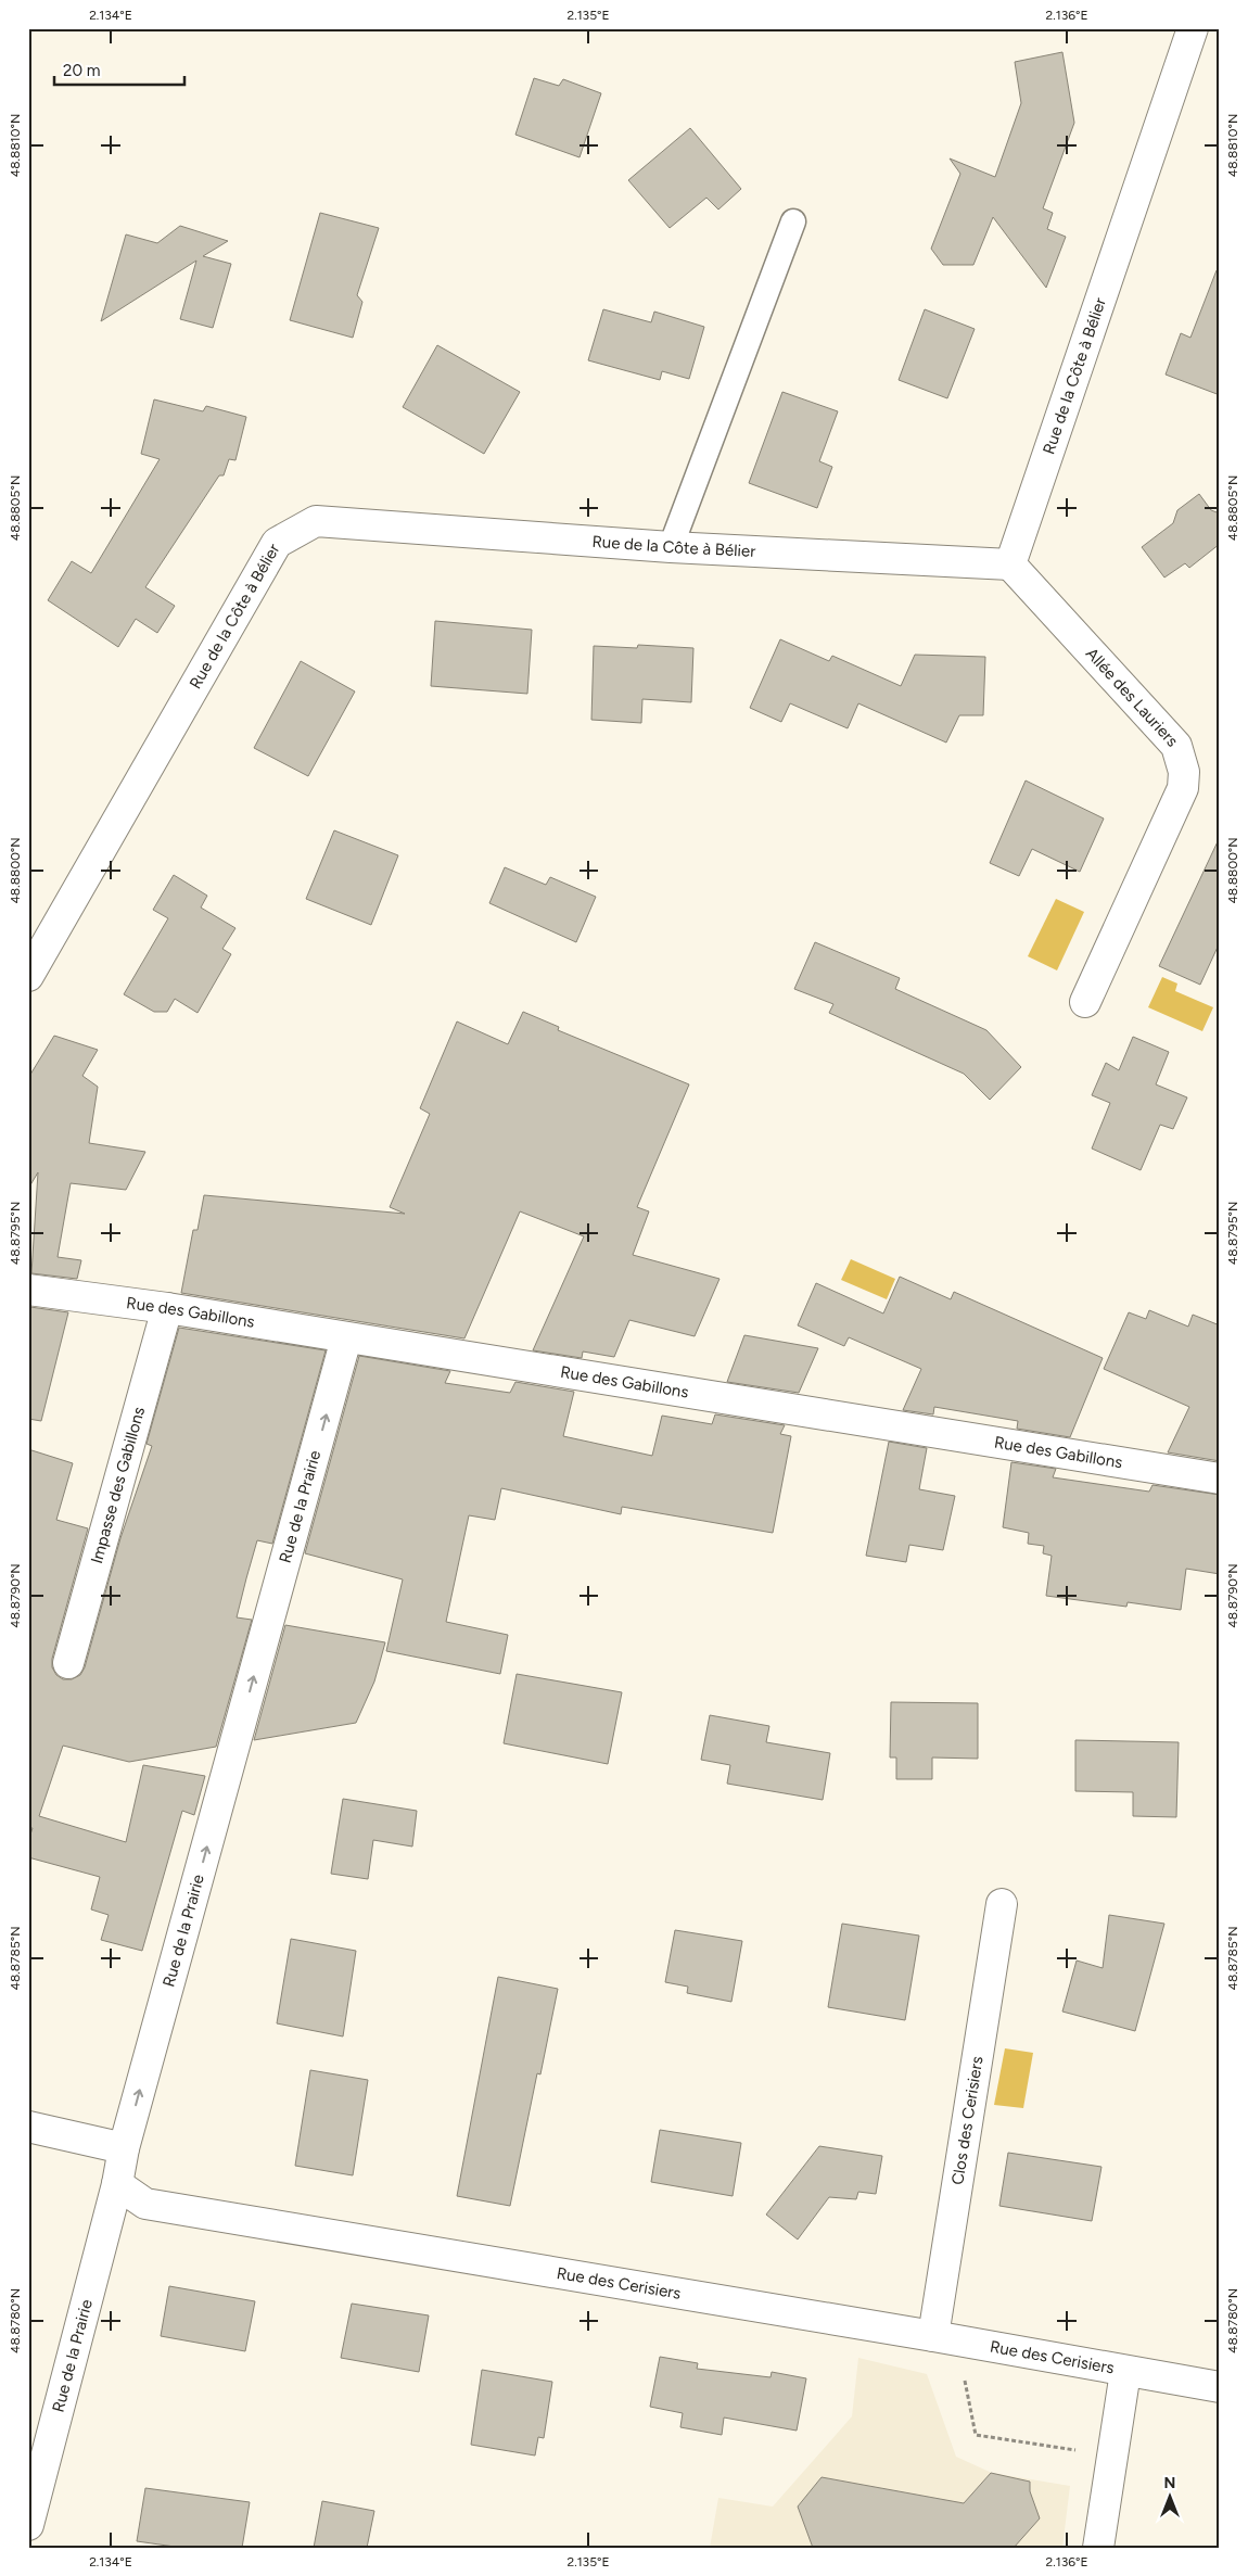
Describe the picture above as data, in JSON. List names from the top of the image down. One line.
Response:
{"streets":{"street":["Rue de la Côte à Bélier","Allée des Lauriers","Rue des Gabillons","Impasse des Gabillons","Rue de la Prairie","Clos des Cerisiers","Rue des Cerisiers"]},"crossings":[["Rue de la Côte à Bélier","Allée des Lauriers"],["Rue des Gabillons","Impasse des Gabillons"],["Rue des Gabillons","Rue de la Prairie"],["Rue de la Prairie","Rue des Cerisiers"],["Clos des Cerisiers","Rue des Cerisiers"]],"one_way":["Rue de la Prairie"],"scale_bar":"20 m","north":"top","coordinates":["2.134°E","2.135°E","2.136°E","48.8810°N","48.8805°N","48.8800°N","48.8795°N","48.8790°N","48.8785°N","48.8780°N"]}
